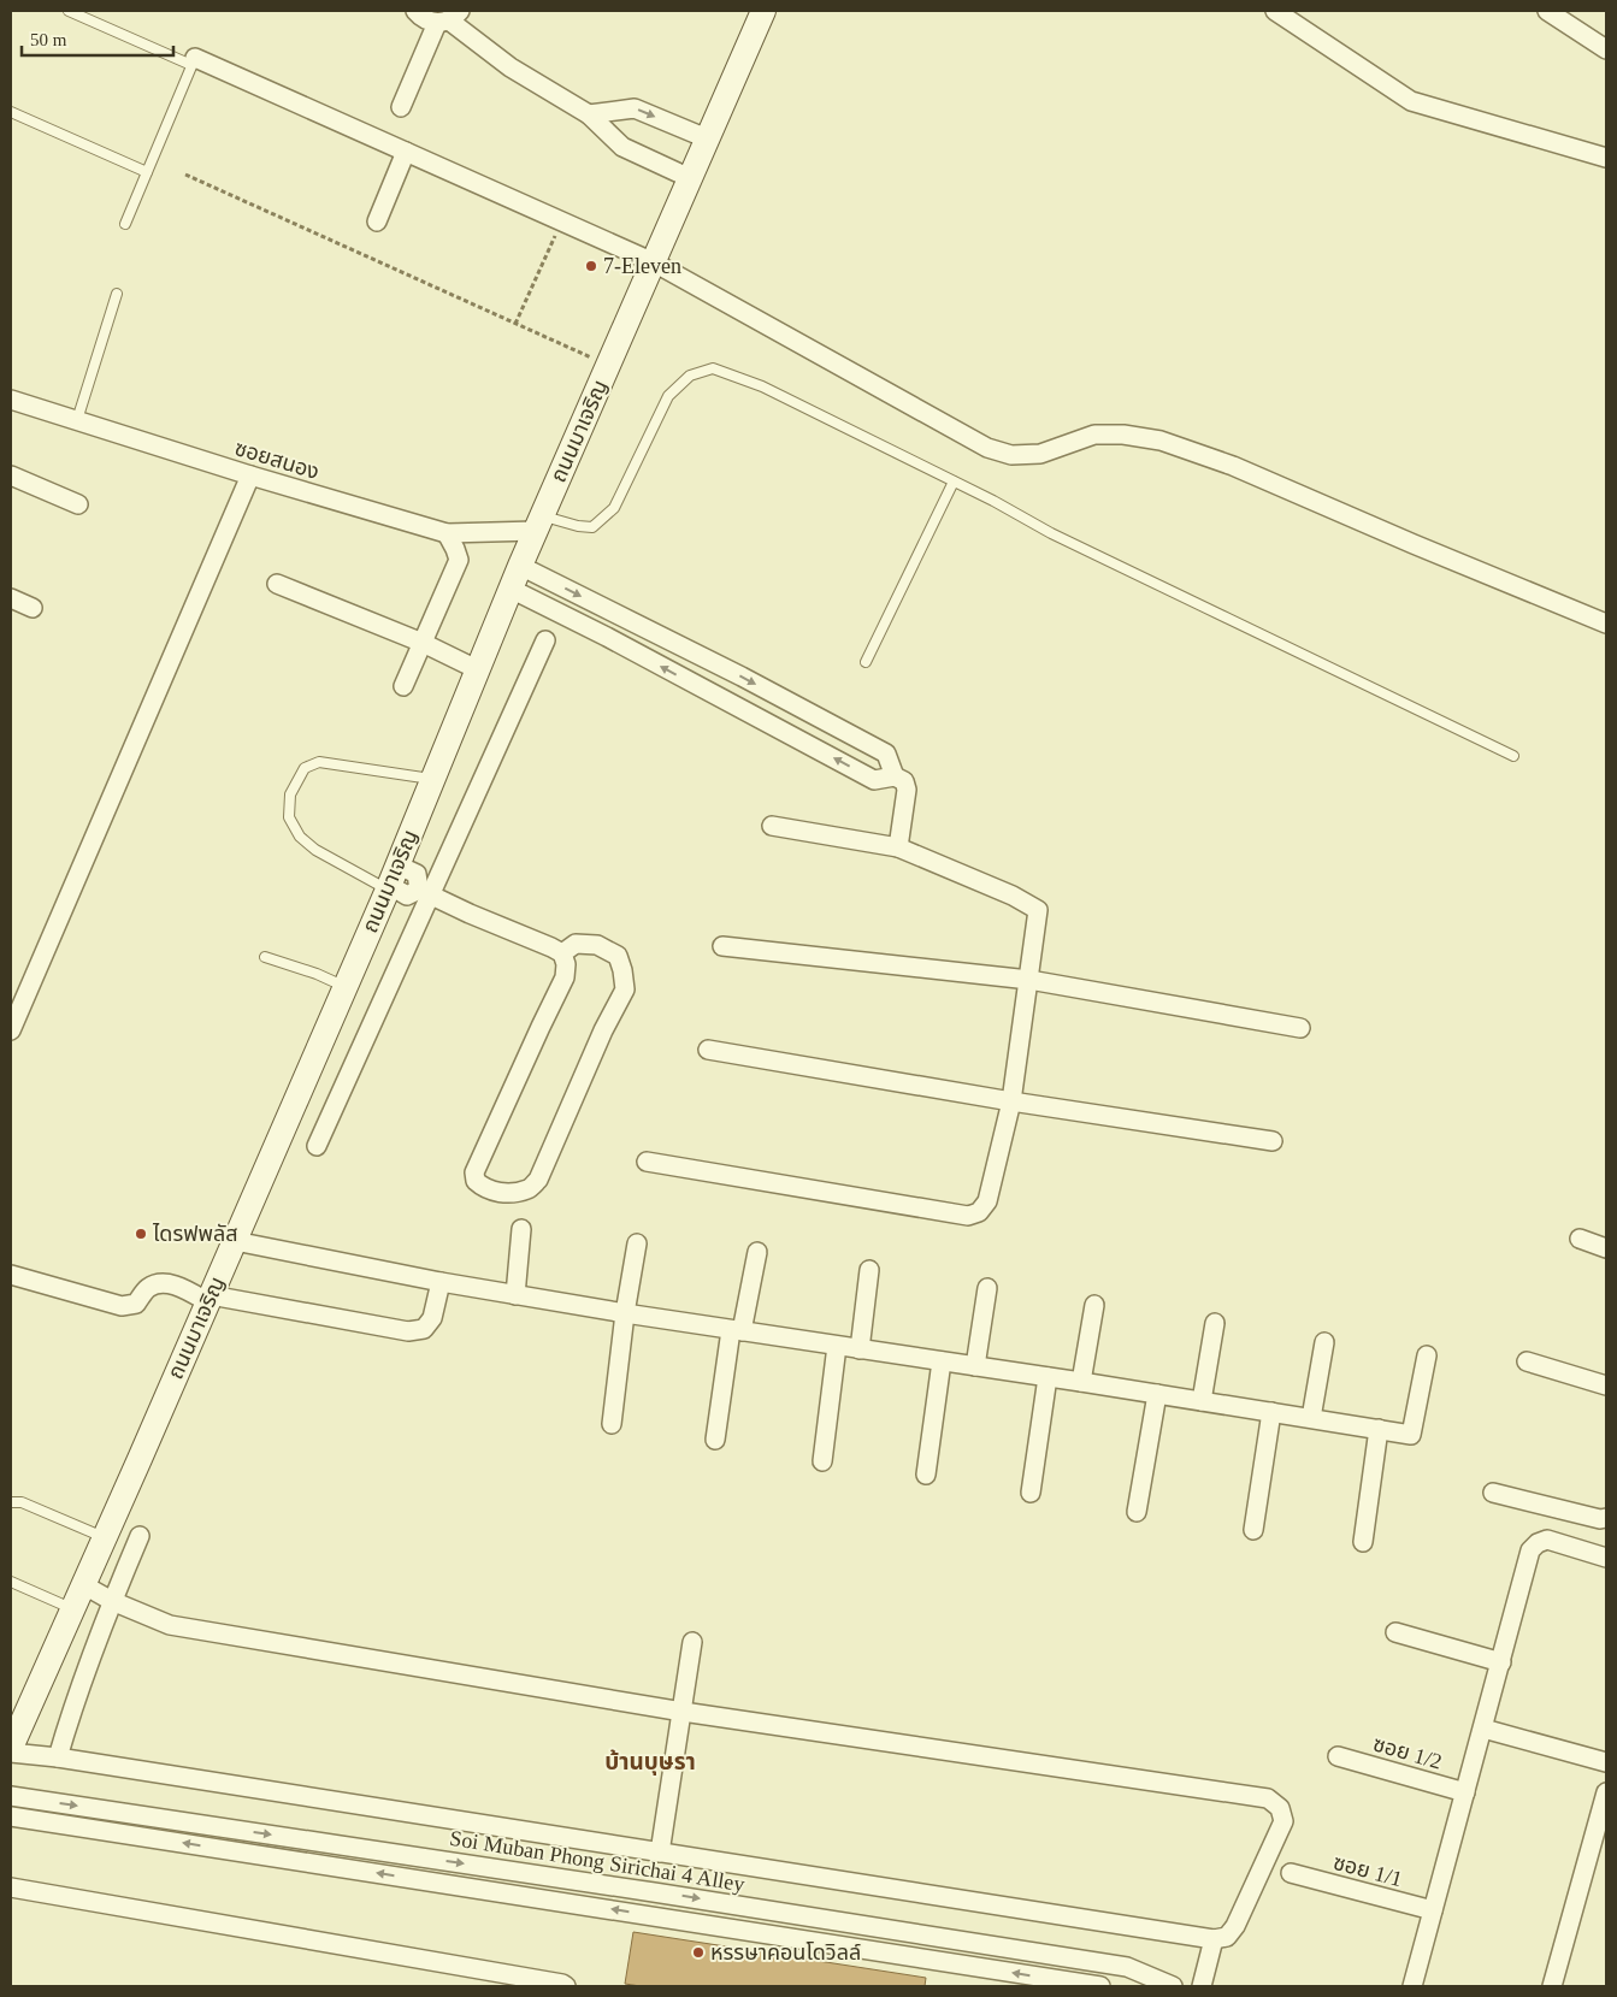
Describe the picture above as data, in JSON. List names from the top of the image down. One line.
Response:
{"streets":{"main road":["ถนนมาเจริญ"],"street":["ซอยสนอง","ซอย 1/2","Soi Muban Phong Sirichai 4 Alley","ซอย 1/1"]},"crossings":[["ถนนมาเจริญ","ซอยสนอง"]],"districts":["บ้านบุษรา"],"places":["7-Eleven","ไดรฟพลัส","หรรษาคอนโดวิลล์"],"scale_bar":"50 m"}
